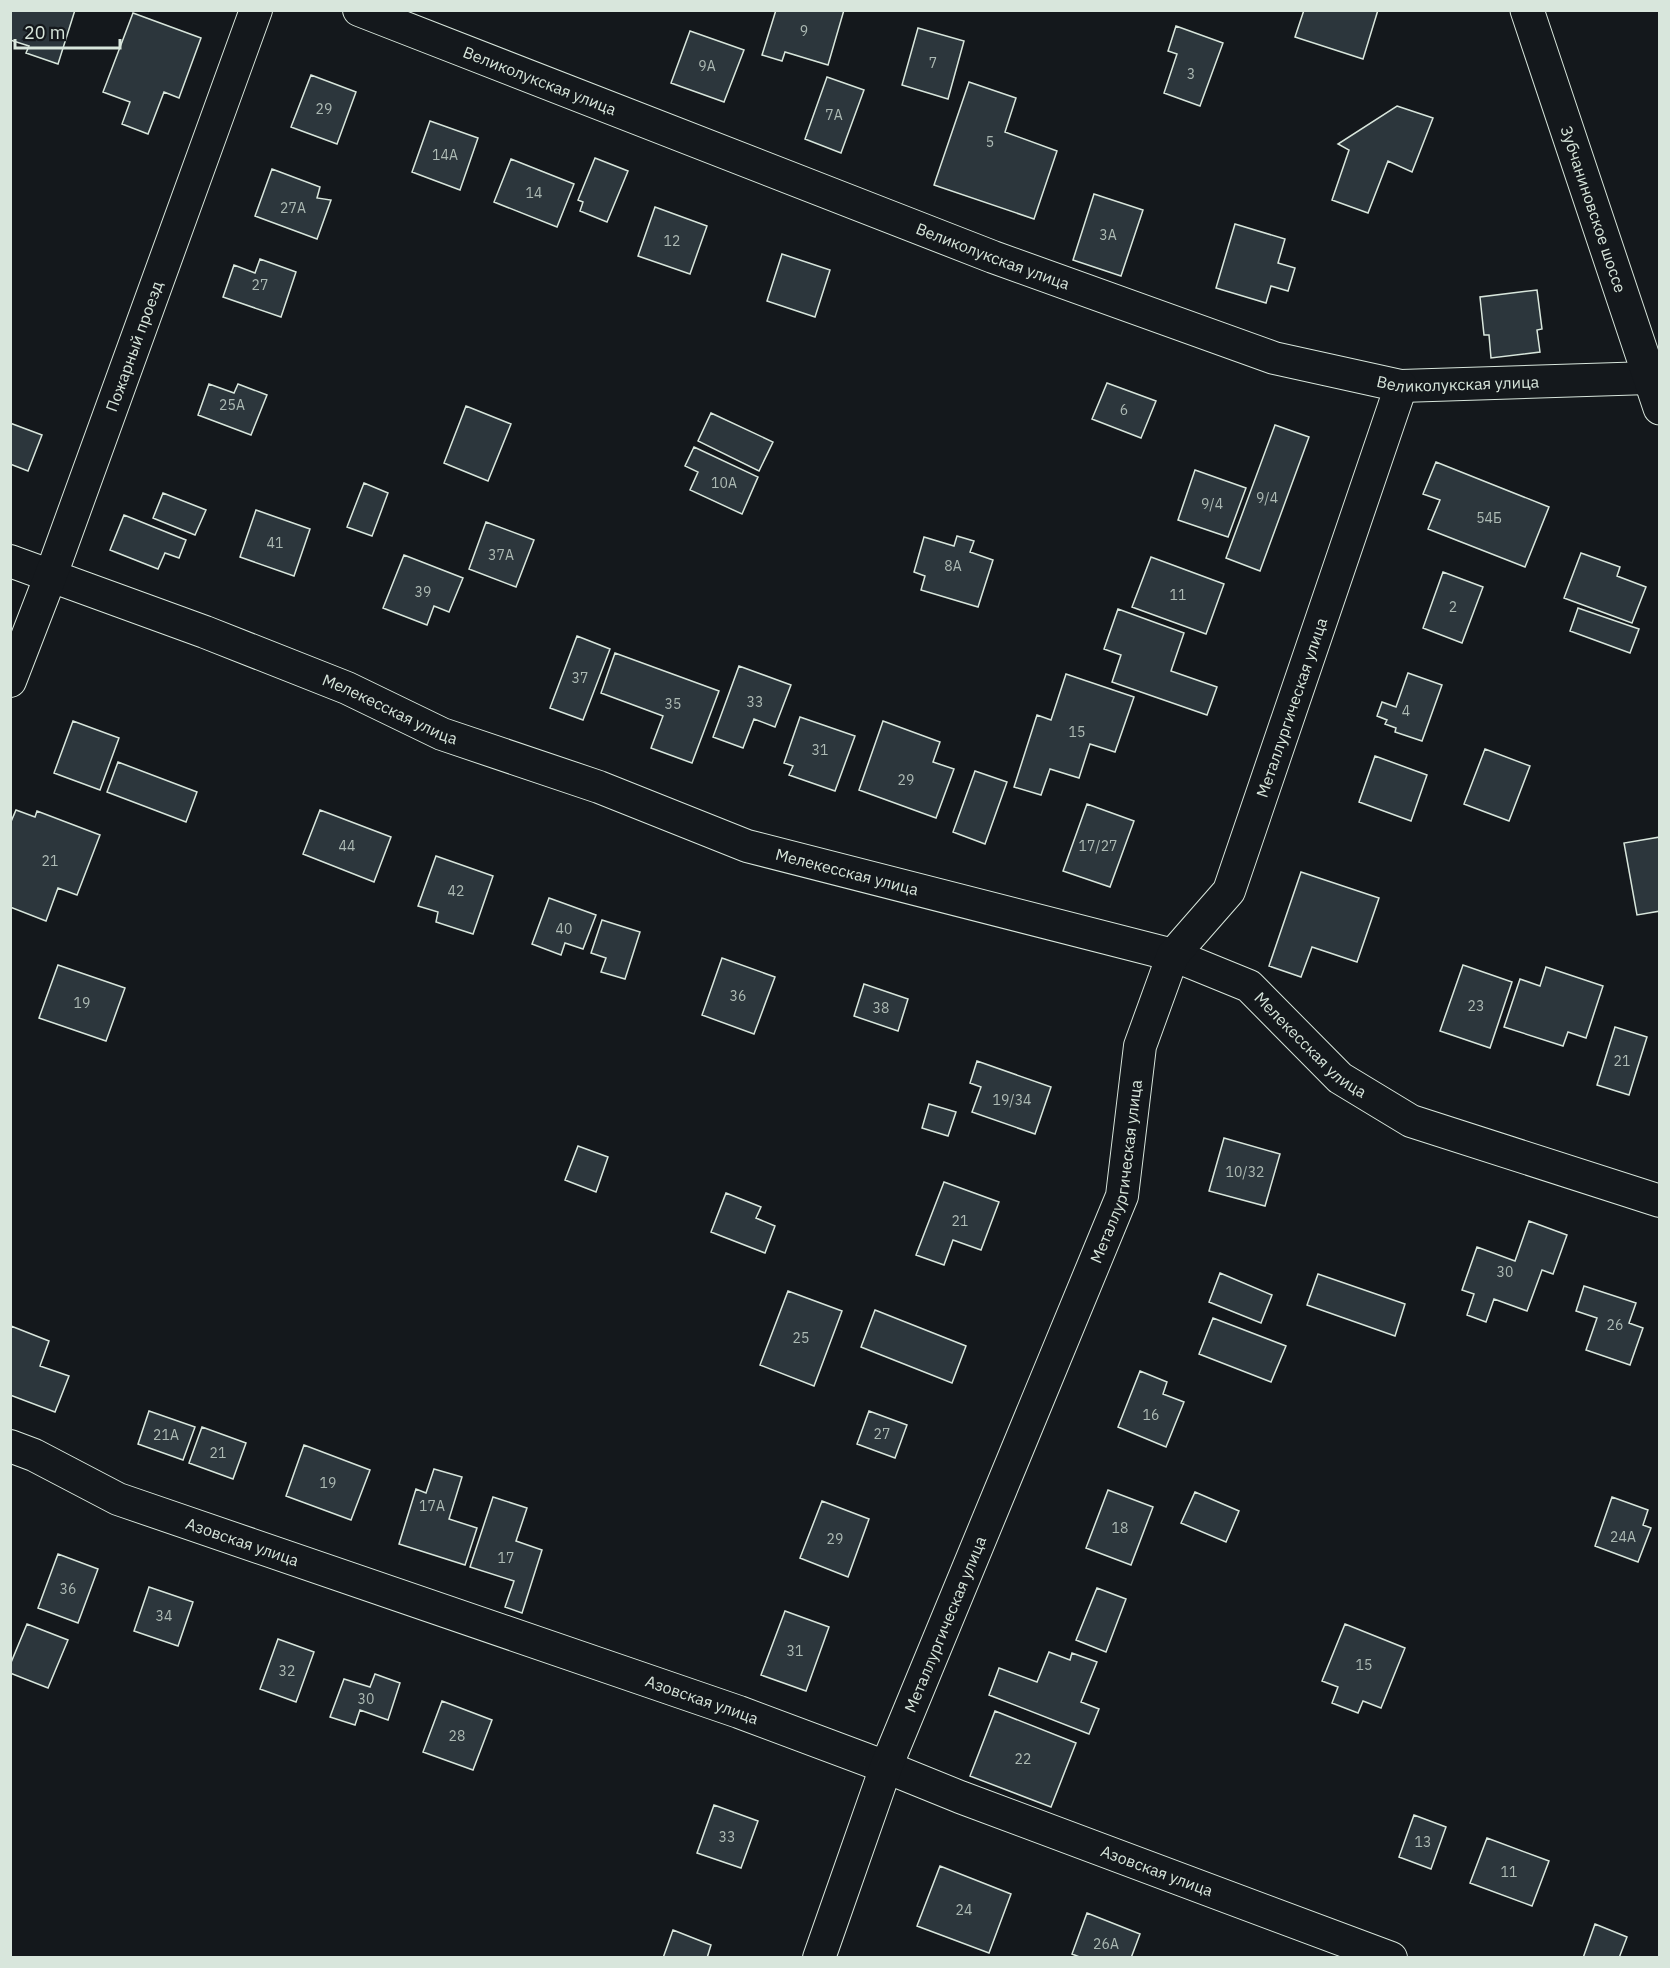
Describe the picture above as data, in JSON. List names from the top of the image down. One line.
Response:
{"streets":{"main road":["Зубчаниновское шоссе"],"street":["Великолукская улица","Пожарный проезд","Металлургическая улица","Мелекесская улица","Азовская улица"]},"crossings":[["Великолукская улица","Зубчаниновское шоссе"],["Великолукская улица","Металлургическая улица"],["Пожарный проезд","Мелекесская улица"],["Металлургическая улица","Мелекесская улица"],["Металлургическая улица","Азовская улица"]],"house_numbers":["9","7","9А","3","29","7А","5","14А","14","27А","3А","12","27","25А","6","10А","9/4","9/4","54Б","41","37А","8А","39","11","2","37","33","35","4","15","31","29","44","17/27","21","42","40","36","19","23","38","21","19/34","10/32","21","30","26","25","16","27","21А","21","19","17А","18","24А","29","17","36","34","31","15","32","30","28","22","33","13","11","24","26А"],"scale_bar":"20 m"}
